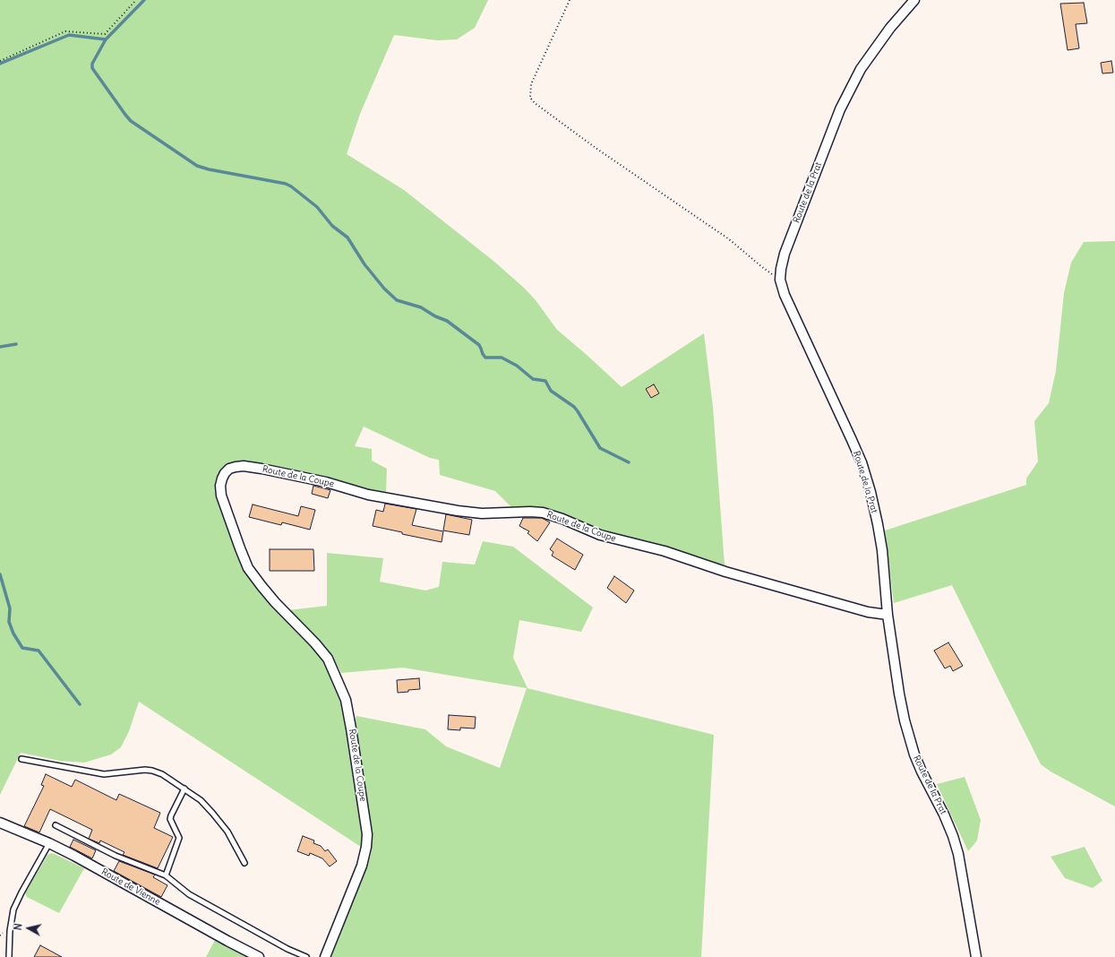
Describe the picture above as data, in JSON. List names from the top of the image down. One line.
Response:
{"streets":{"street":["Route de la Prat","Route de la Coupe","Route de Vienne"]},"crossings":[["Route de la Prat","Route de la Coupe"]],"north":"left"}
